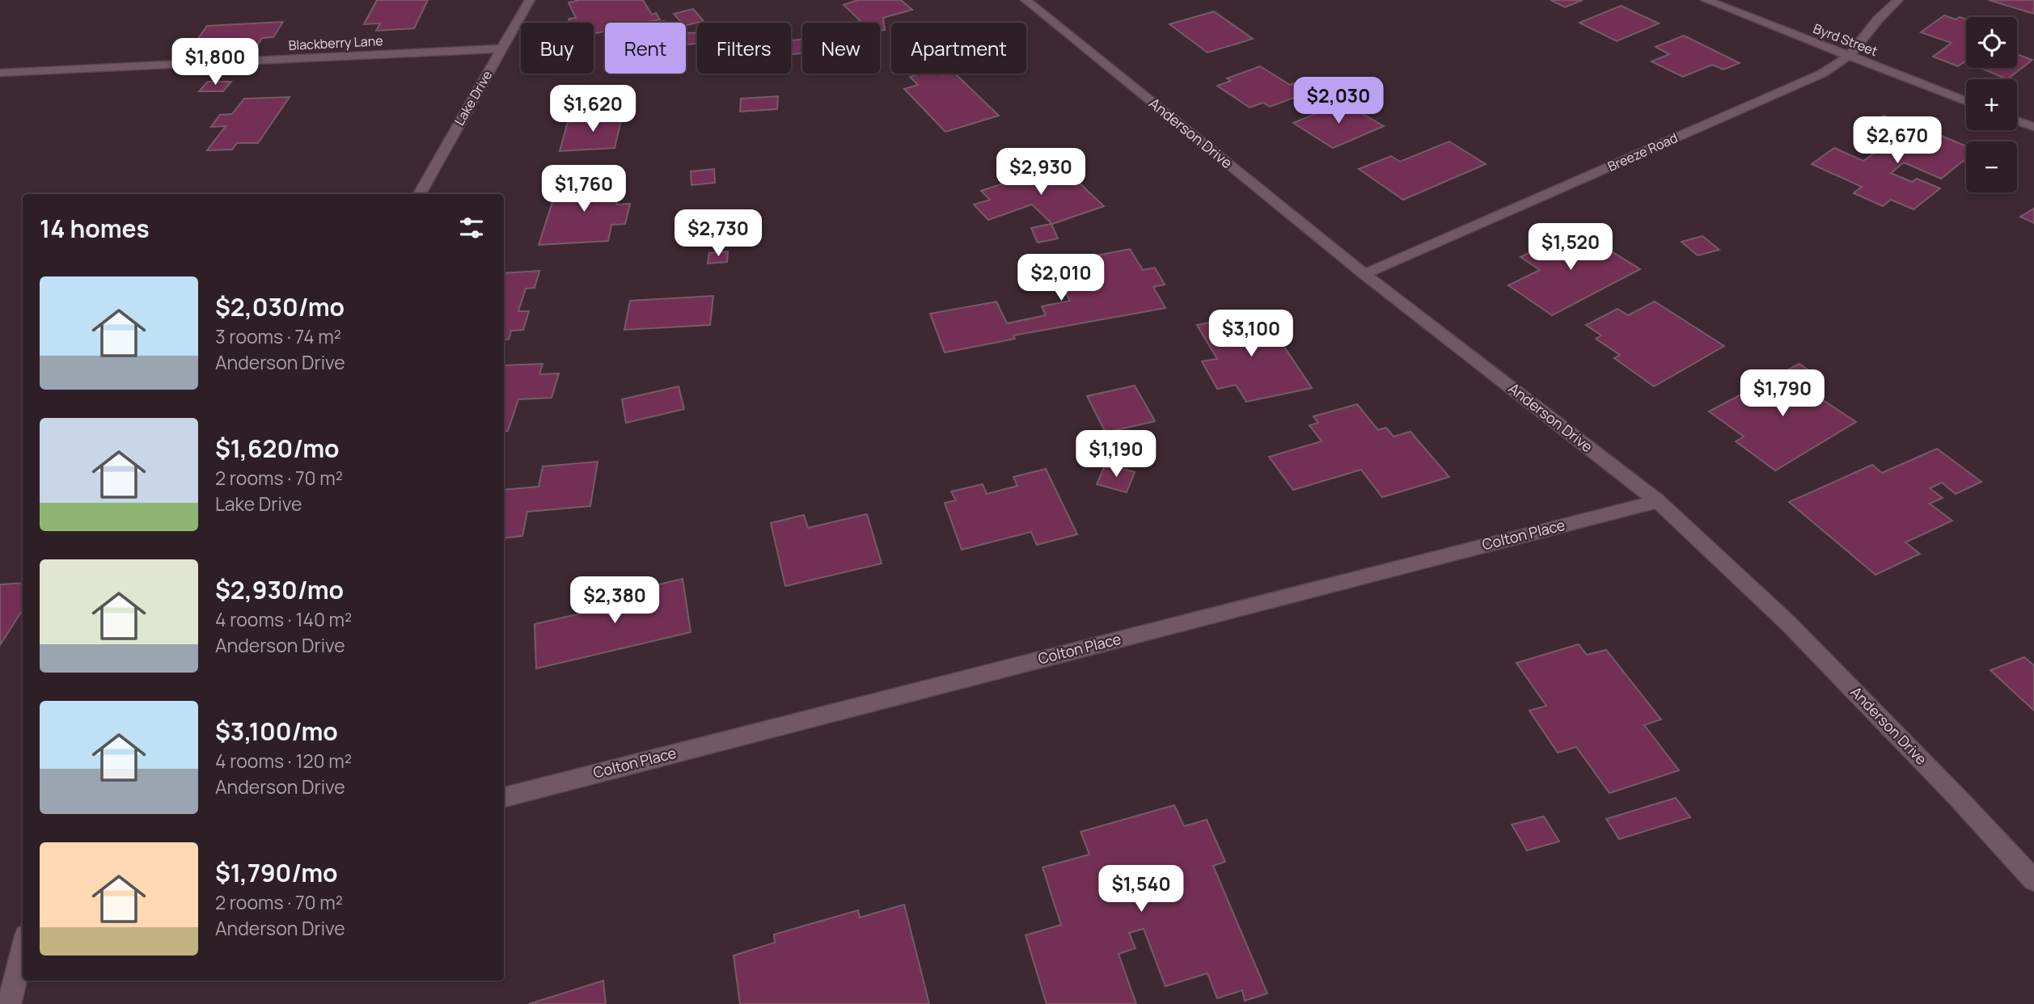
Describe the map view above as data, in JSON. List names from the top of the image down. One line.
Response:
{"streets":{"street":["Byrd Street","Blackberry Lane","Lake Drive","Anderson Drive","Breeze Road","Colton Place"]},"crossings":[["Byrd Street","Breeze Road"],["Blackberry Lane","Lake Drive"],["Anderson Drive","Breeze Road"],["Anderson Drive","Colton Place"]],"page":{"map_buttons":["+","−"],"chip":["Buy","Rent","Filters","New","Apartment"],"price":["$1,800","$2,030","$1,620","$2,670","$2,930","$1,760","$2,730","$1,520","$2,010","$3,100","$1,790","$1,190","$2,380","$1,540"],"heading":"14 homes","list":[{"name":"$2,030/mo","note":"3 rooms · 74 m² · Anderson Drive"},{"name":"$1,620/mo","note":"2 rooms · 70 m² · Lake Drive"},{"name":"$2,930/mo","note":"4 rooms · 140 m² · Anderson Drive"},{"name":"$3,100/mo","note":"4 rooms · 120 m² · Anderson Drive"},{"name":"$1,790/mo","note":"2 rooms · 70 m² · Anderson Drive"}]}}
